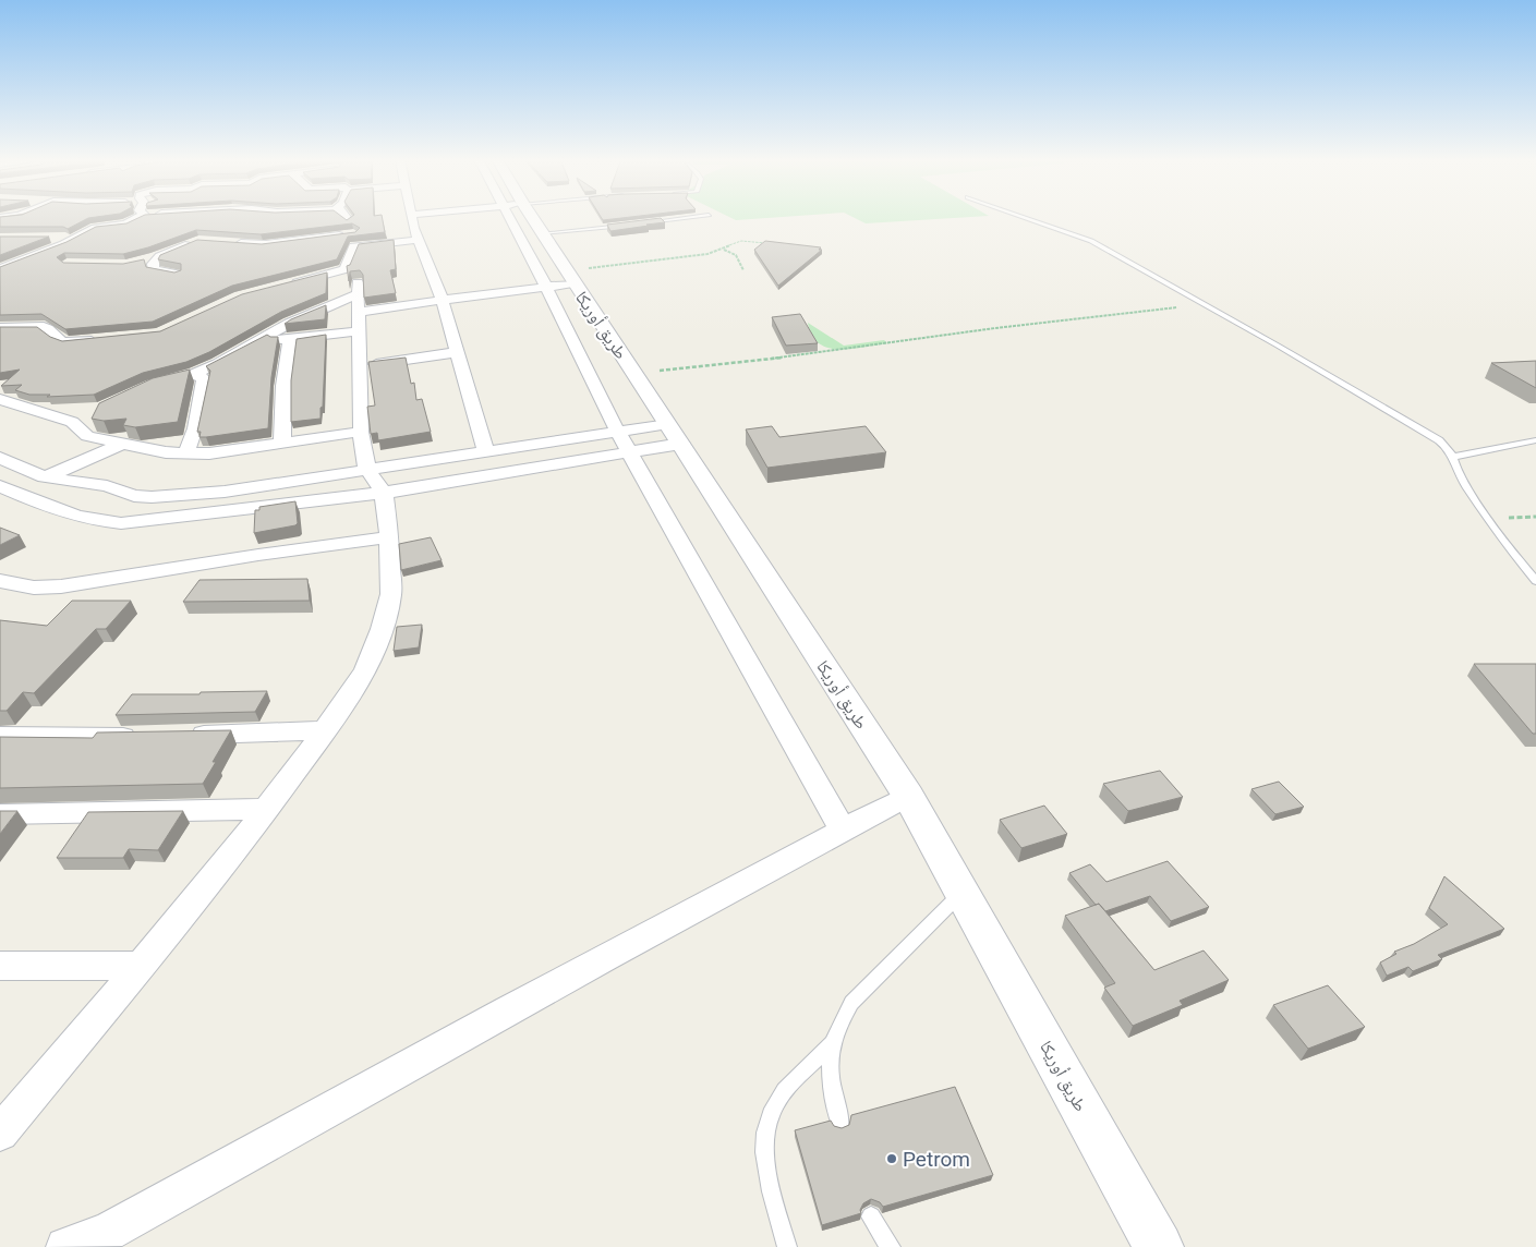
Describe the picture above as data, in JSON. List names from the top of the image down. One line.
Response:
{"streets":{"street":["طريق أوريكا"]},"places":["Petrom"]}
